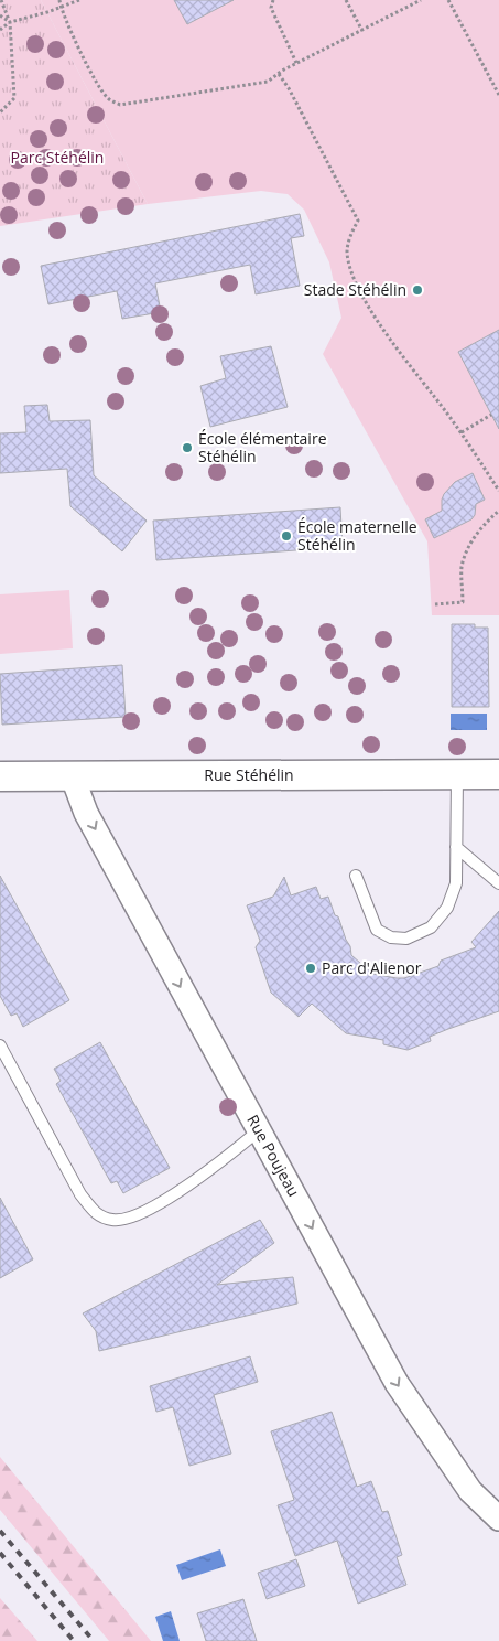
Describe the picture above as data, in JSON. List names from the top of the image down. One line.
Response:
{"streets":{"street":["Rue Stéhélin","Rue Poujeau"]},"crossings":[["Rue Stéhélin","Rue Poujeau"]],"one_way":["Rue Poujeau"],"parks":["Parc Stéhélin"],"places":["Stade Stéhélin","École élémentaire Stéhélin","École maternelle Stéhélin","Parc d'Alienor"]}
